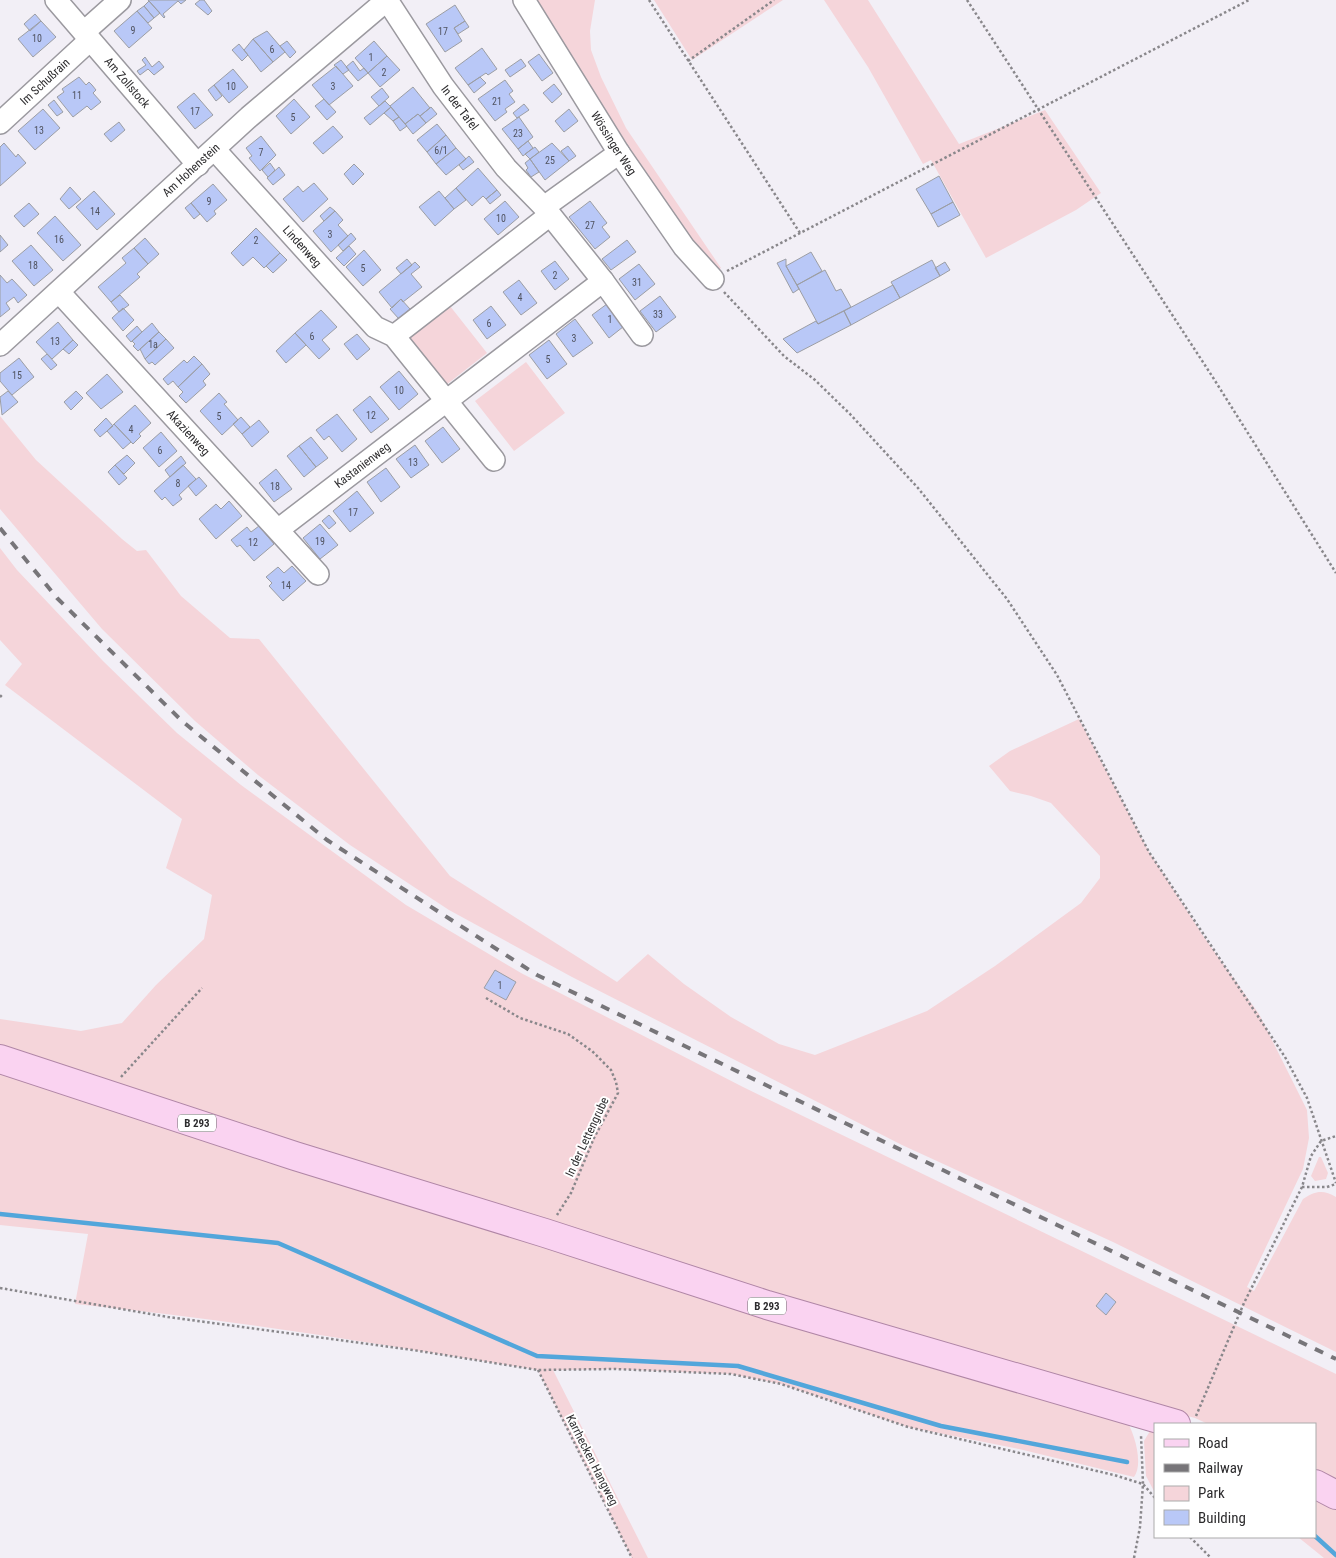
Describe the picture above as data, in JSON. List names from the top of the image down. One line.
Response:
{"streets":{"main road":["B 293"],"street":["Im Schußrain","Am Zollstock","In der Tafel","Wössinger Weg","Am Hohenstein","Lindenweg","Akazienweg","Kastanienweg"],"path":["In der Lettengrube","Karrhecken Hangweg"]},"crossings":[["Im Schußrain","Am Zollstock"],["Am Zollstock","Am Hohenstein"],["In der Tafel","Am Hohenstein"],["In der Tafel","Kastanienweg"],["Am Hohenstein","Lindenweg"],["Am Hohenstein","Akazienweg"],["Akazienweg","Kastanienweg"],["B 293","In der Lettengrube"]],"house_numbers":["9","17","10","6","1","2","10","3","11","21","17","5","13","23","6/1","7","25","9","14","10","27","3","16","2","18","5","2","31","4","33","1","6","6","3","13","1a","5","15","10","12","5","4","6","13","8","18","17","19","12","14","1"],"legend":["Road","Railway","Park","Building"]}
